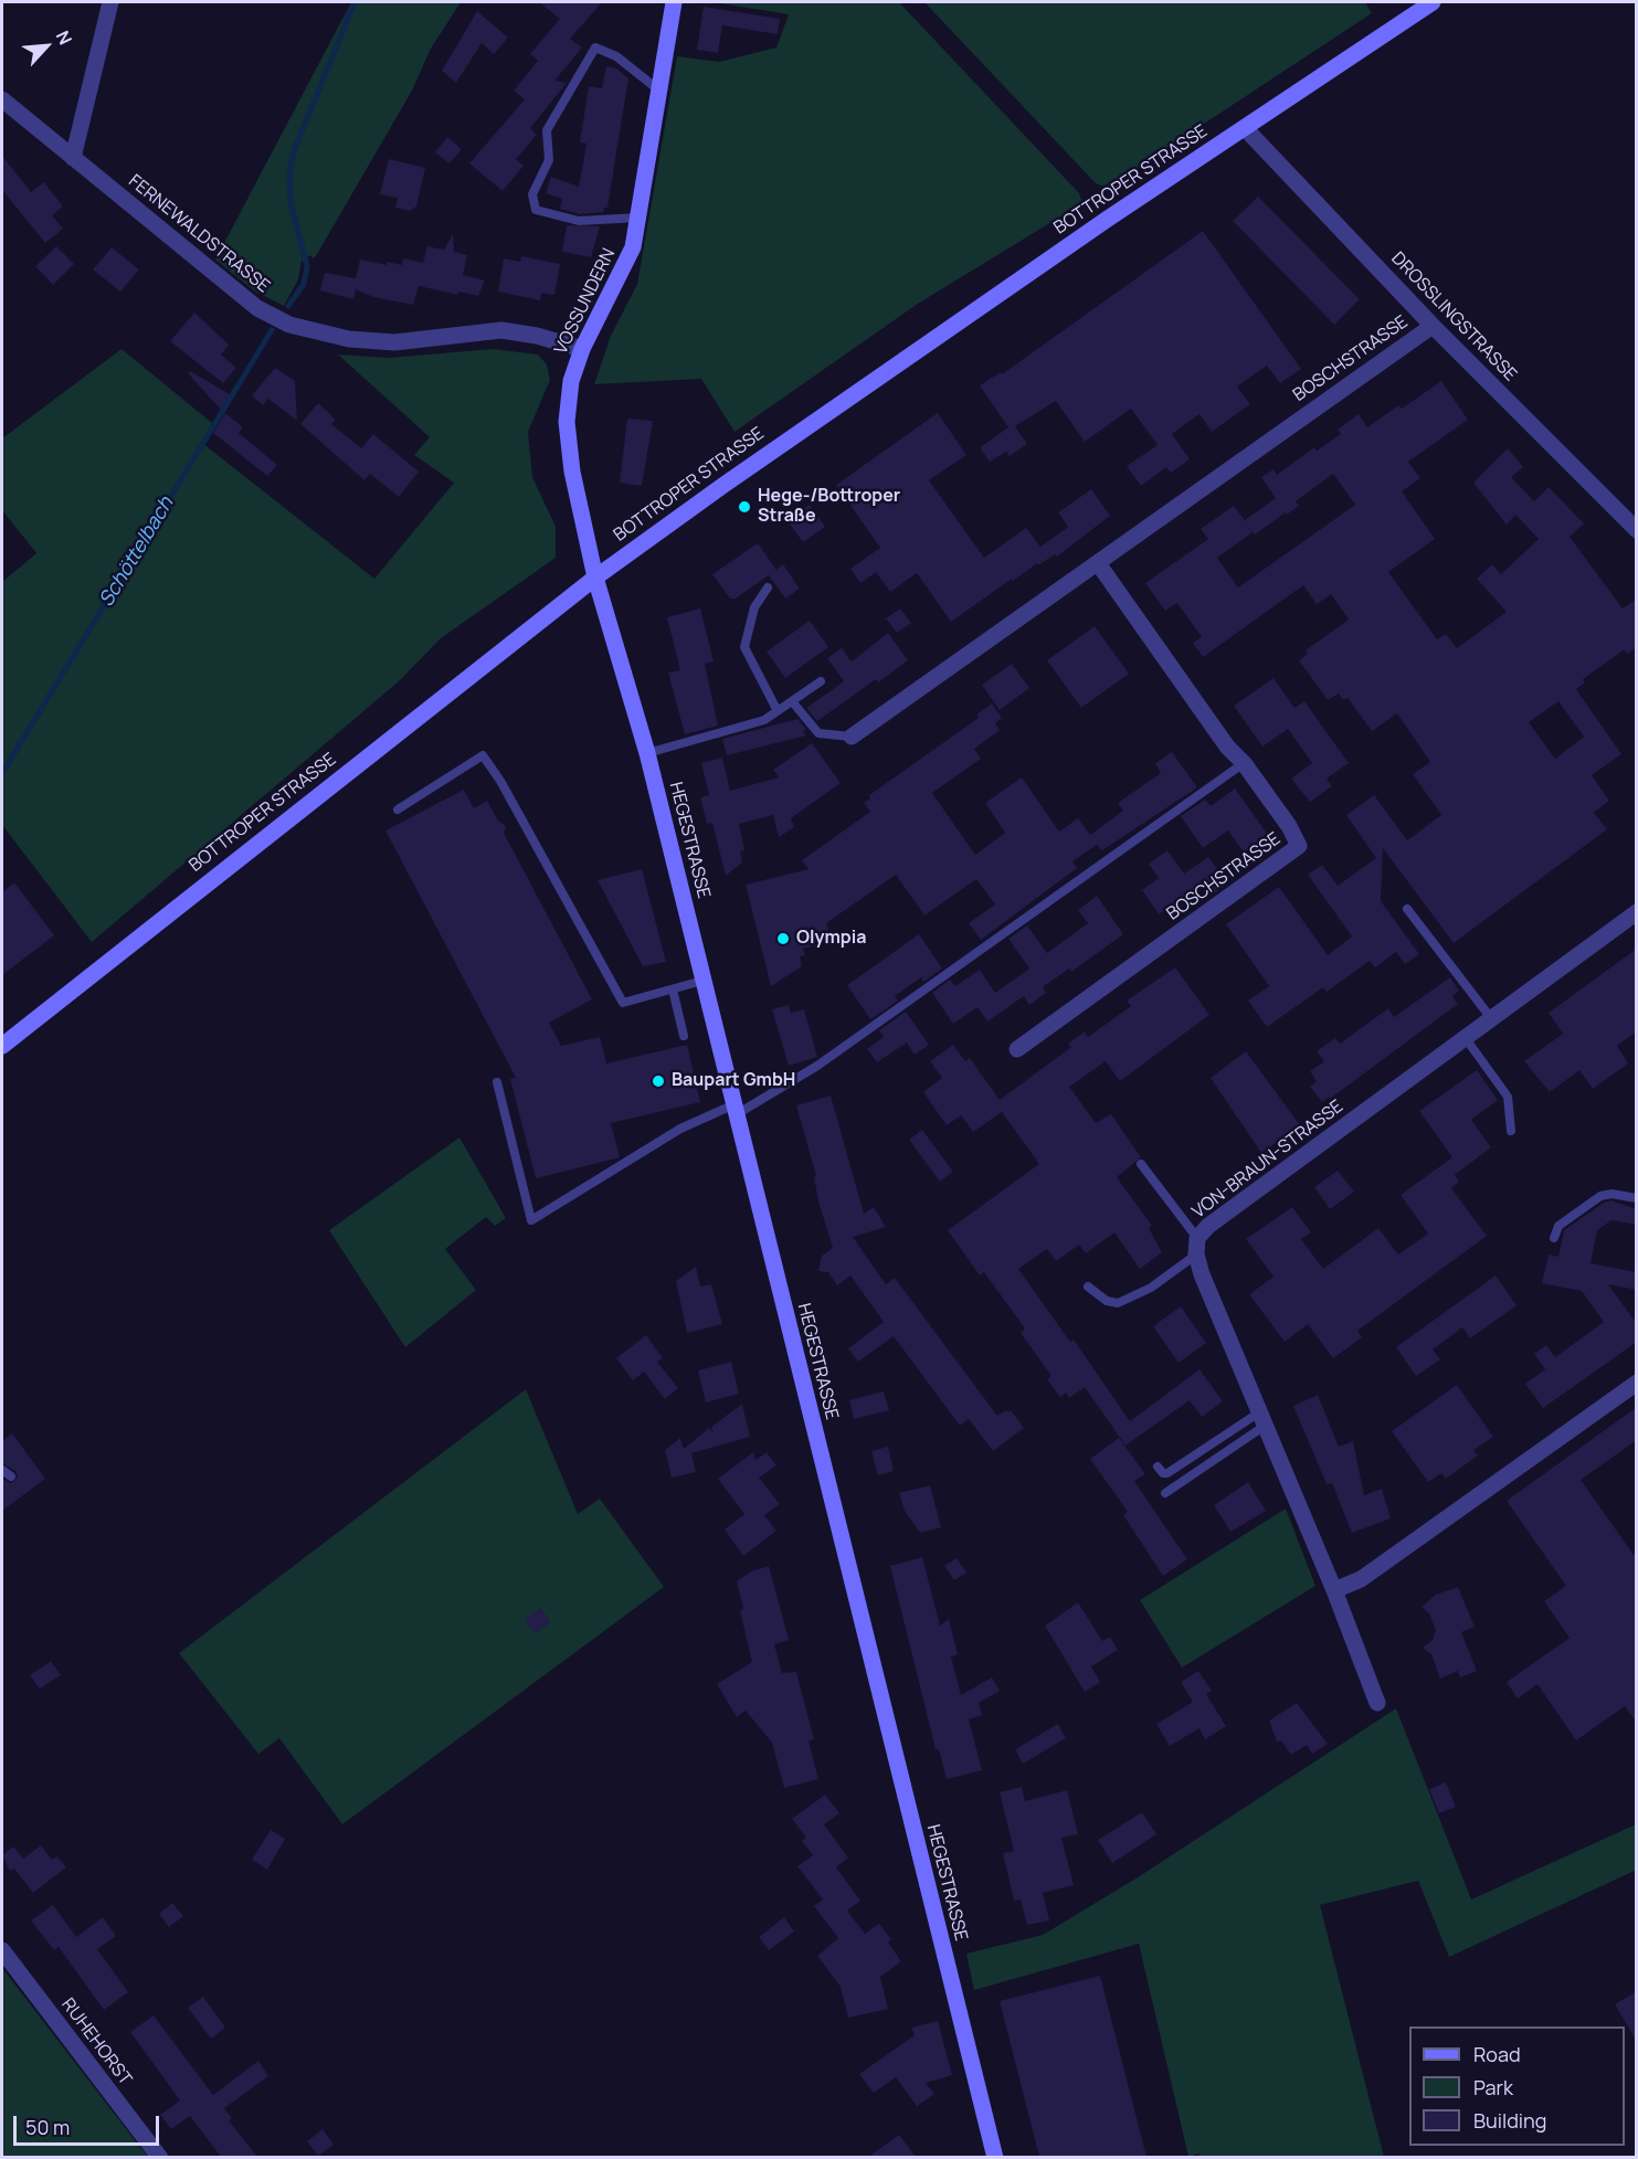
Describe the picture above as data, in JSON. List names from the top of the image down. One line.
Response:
{"streets":{"street":["BOTTROPER STRASSE","FERNEWALDSTRASSE","VOSSUNDERN","DROSSLINGSTRASSE","BOSCHSTRASSE","HEGESTRASSE","VON-BRAUN-STRASSE","RUHEHORST"]},"crossings":[["BOTTROPER STRASSE","VOSSUNDERN"],["BOTTROPER STRASSE","DROSSLINGSTRASSE"],["BOTTROPER STRASSE","HEGESTRASSE"],["FERNEWALDSTRASSE","VOSSUNDERN"],["VOSSUNDERN","HEGESTRASSE"],["DROSSLINGSTRASSE","BOSCHSTRASSE"]],"water":["Schöttelbach"],"places":["Hege-/Bottroper Straße","Olympia","Baupart GmbH"],"legend":["Road","Park","Building"],"scale_bar":"50 m","north":"top right"}
